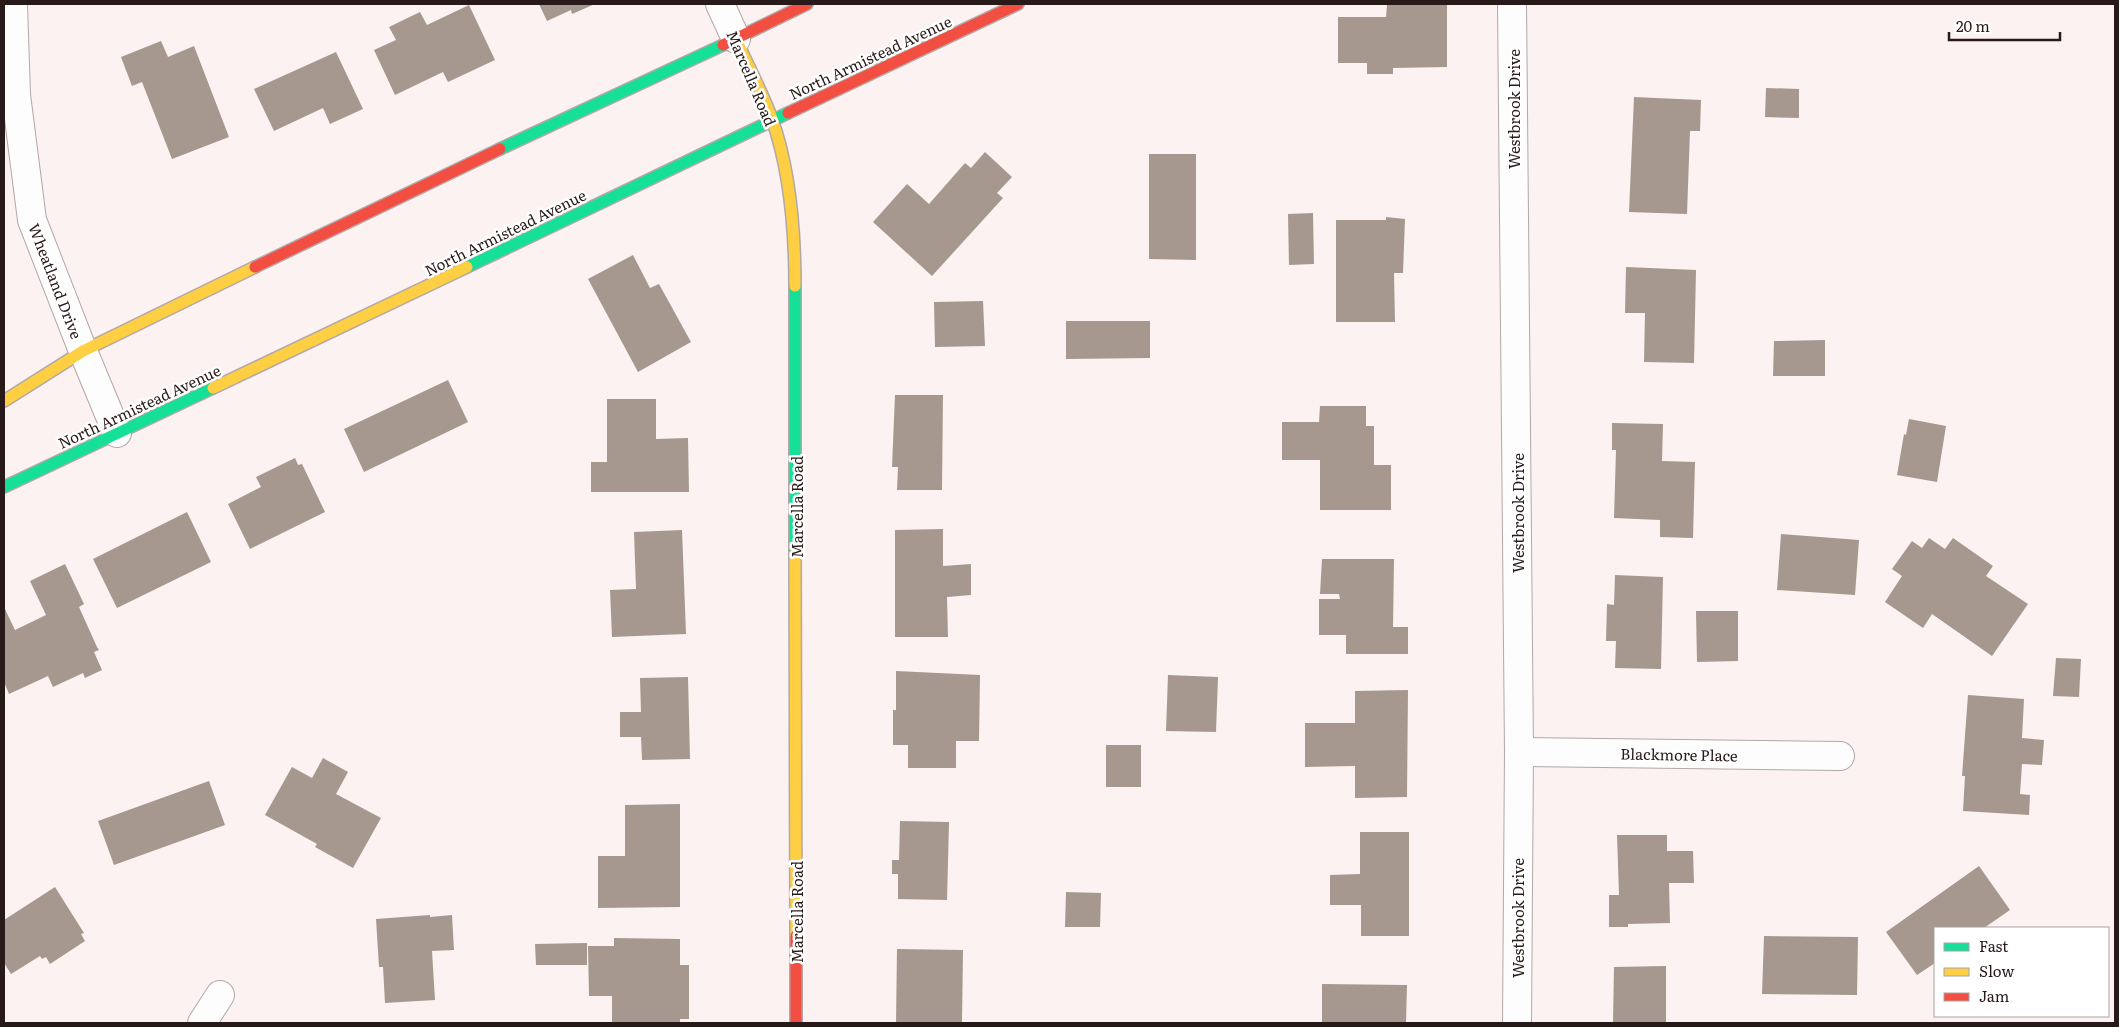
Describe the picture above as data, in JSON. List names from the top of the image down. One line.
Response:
{"streets":{"main road":["North Armistead Avenue","Marcella Road"],"street":["Westbrook Drive","Wheatland Drive","Blackmore Place"]},"crossings":[["North Armistead Avenue","Marcella Road"],["North Armistead Avenue","Wheatland Drive"],["Westbrook Drive","Blackmore Place"]],"legend":["Fast","Slow","Jam"],"scale_bar":"20 m"}
